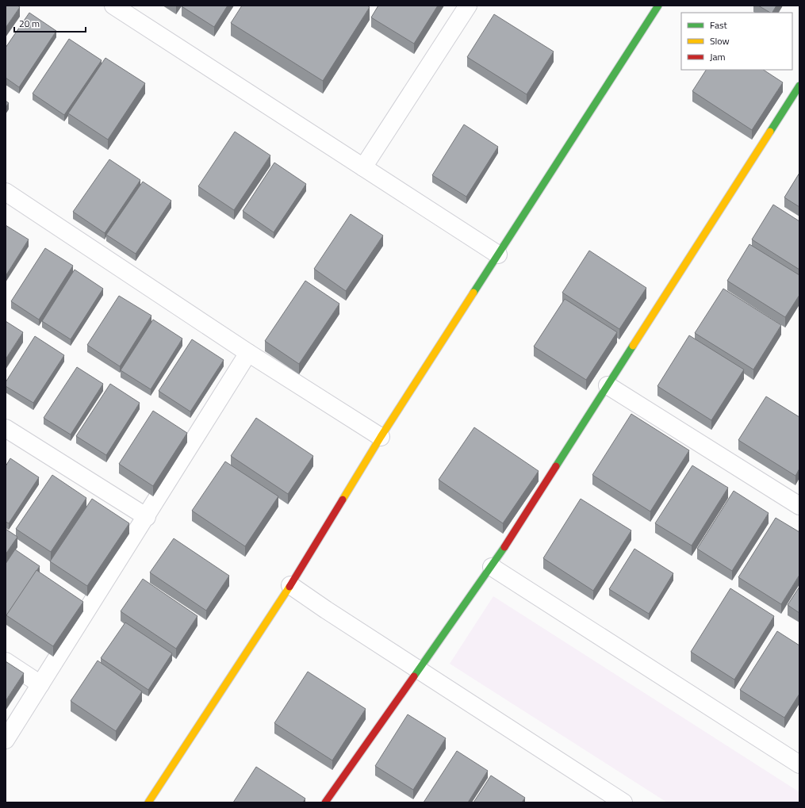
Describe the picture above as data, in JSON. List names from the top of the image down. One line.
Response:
{"legend":["Fast","Slow","Jam"],"scale_bar":"20 m"}
